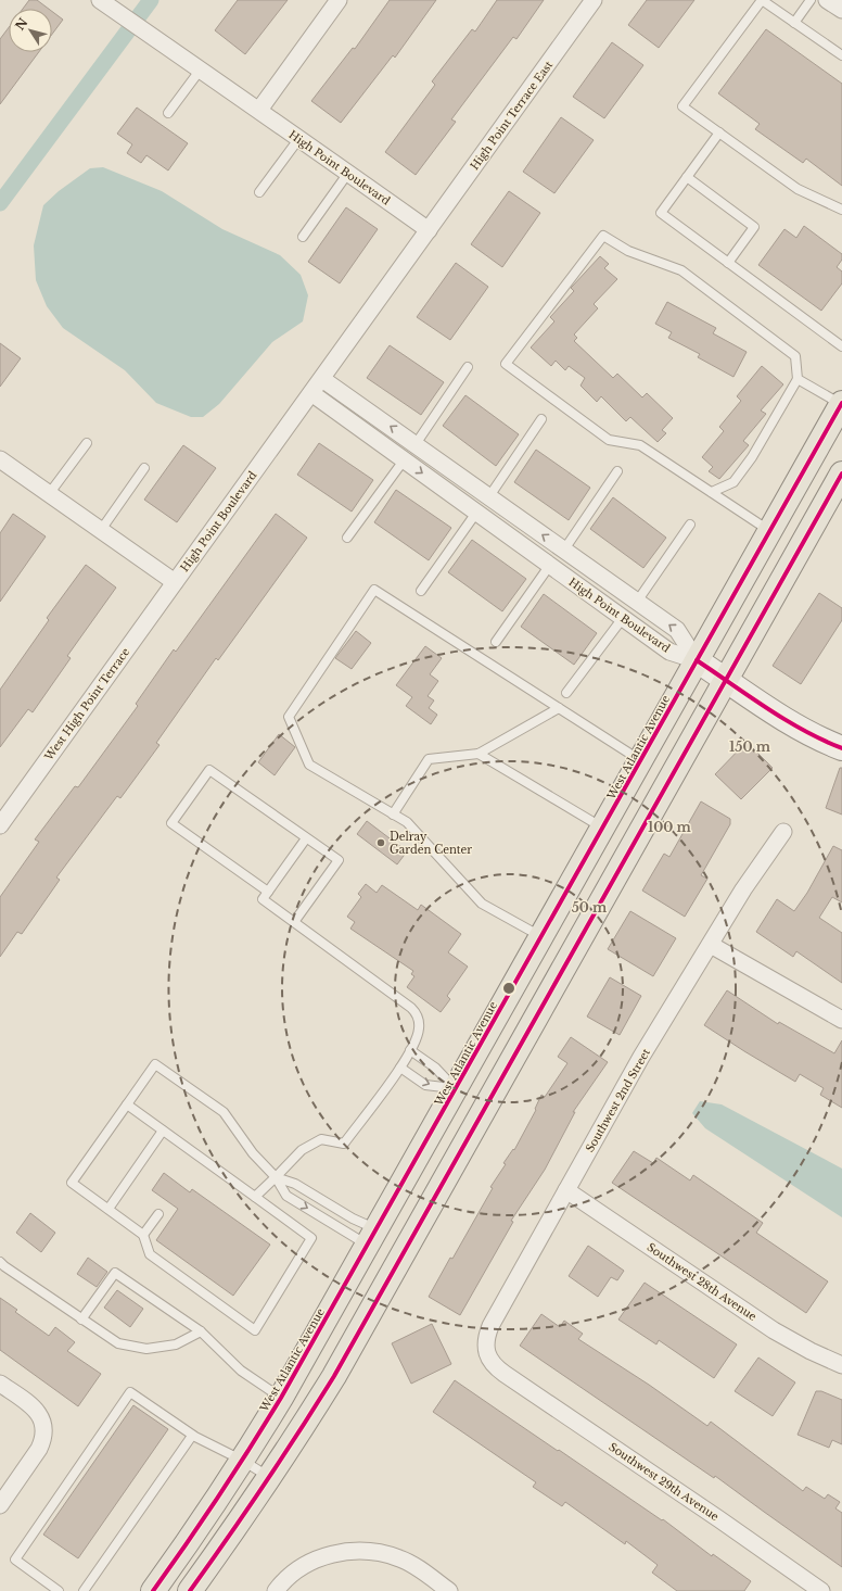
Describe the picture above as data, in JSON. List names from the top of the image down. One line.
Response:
{"streets":{"main road":["West Atlantic Avenue"],"street":["High Point Terrace East","High Point Boulevard","West High Point Terrace","Southwest 2nd Street","Southwest 28th Avenue","Southwest 29th Avenue"]},"crossings":[["High Point Terrace East","High Point Boulevard"],["High Point Boulevard","West High Point Terrace"],["High Point Boulevard","West Atlantic Avenue"],["Southwest 2nd Street","Southwest 28th Avenue"],["Southwest 2nd Street","Southwest 29th Avenue"]],"places":["Delray Garden Center"],"north":"top left","rings":["150 m","100 m","50 m"]}
